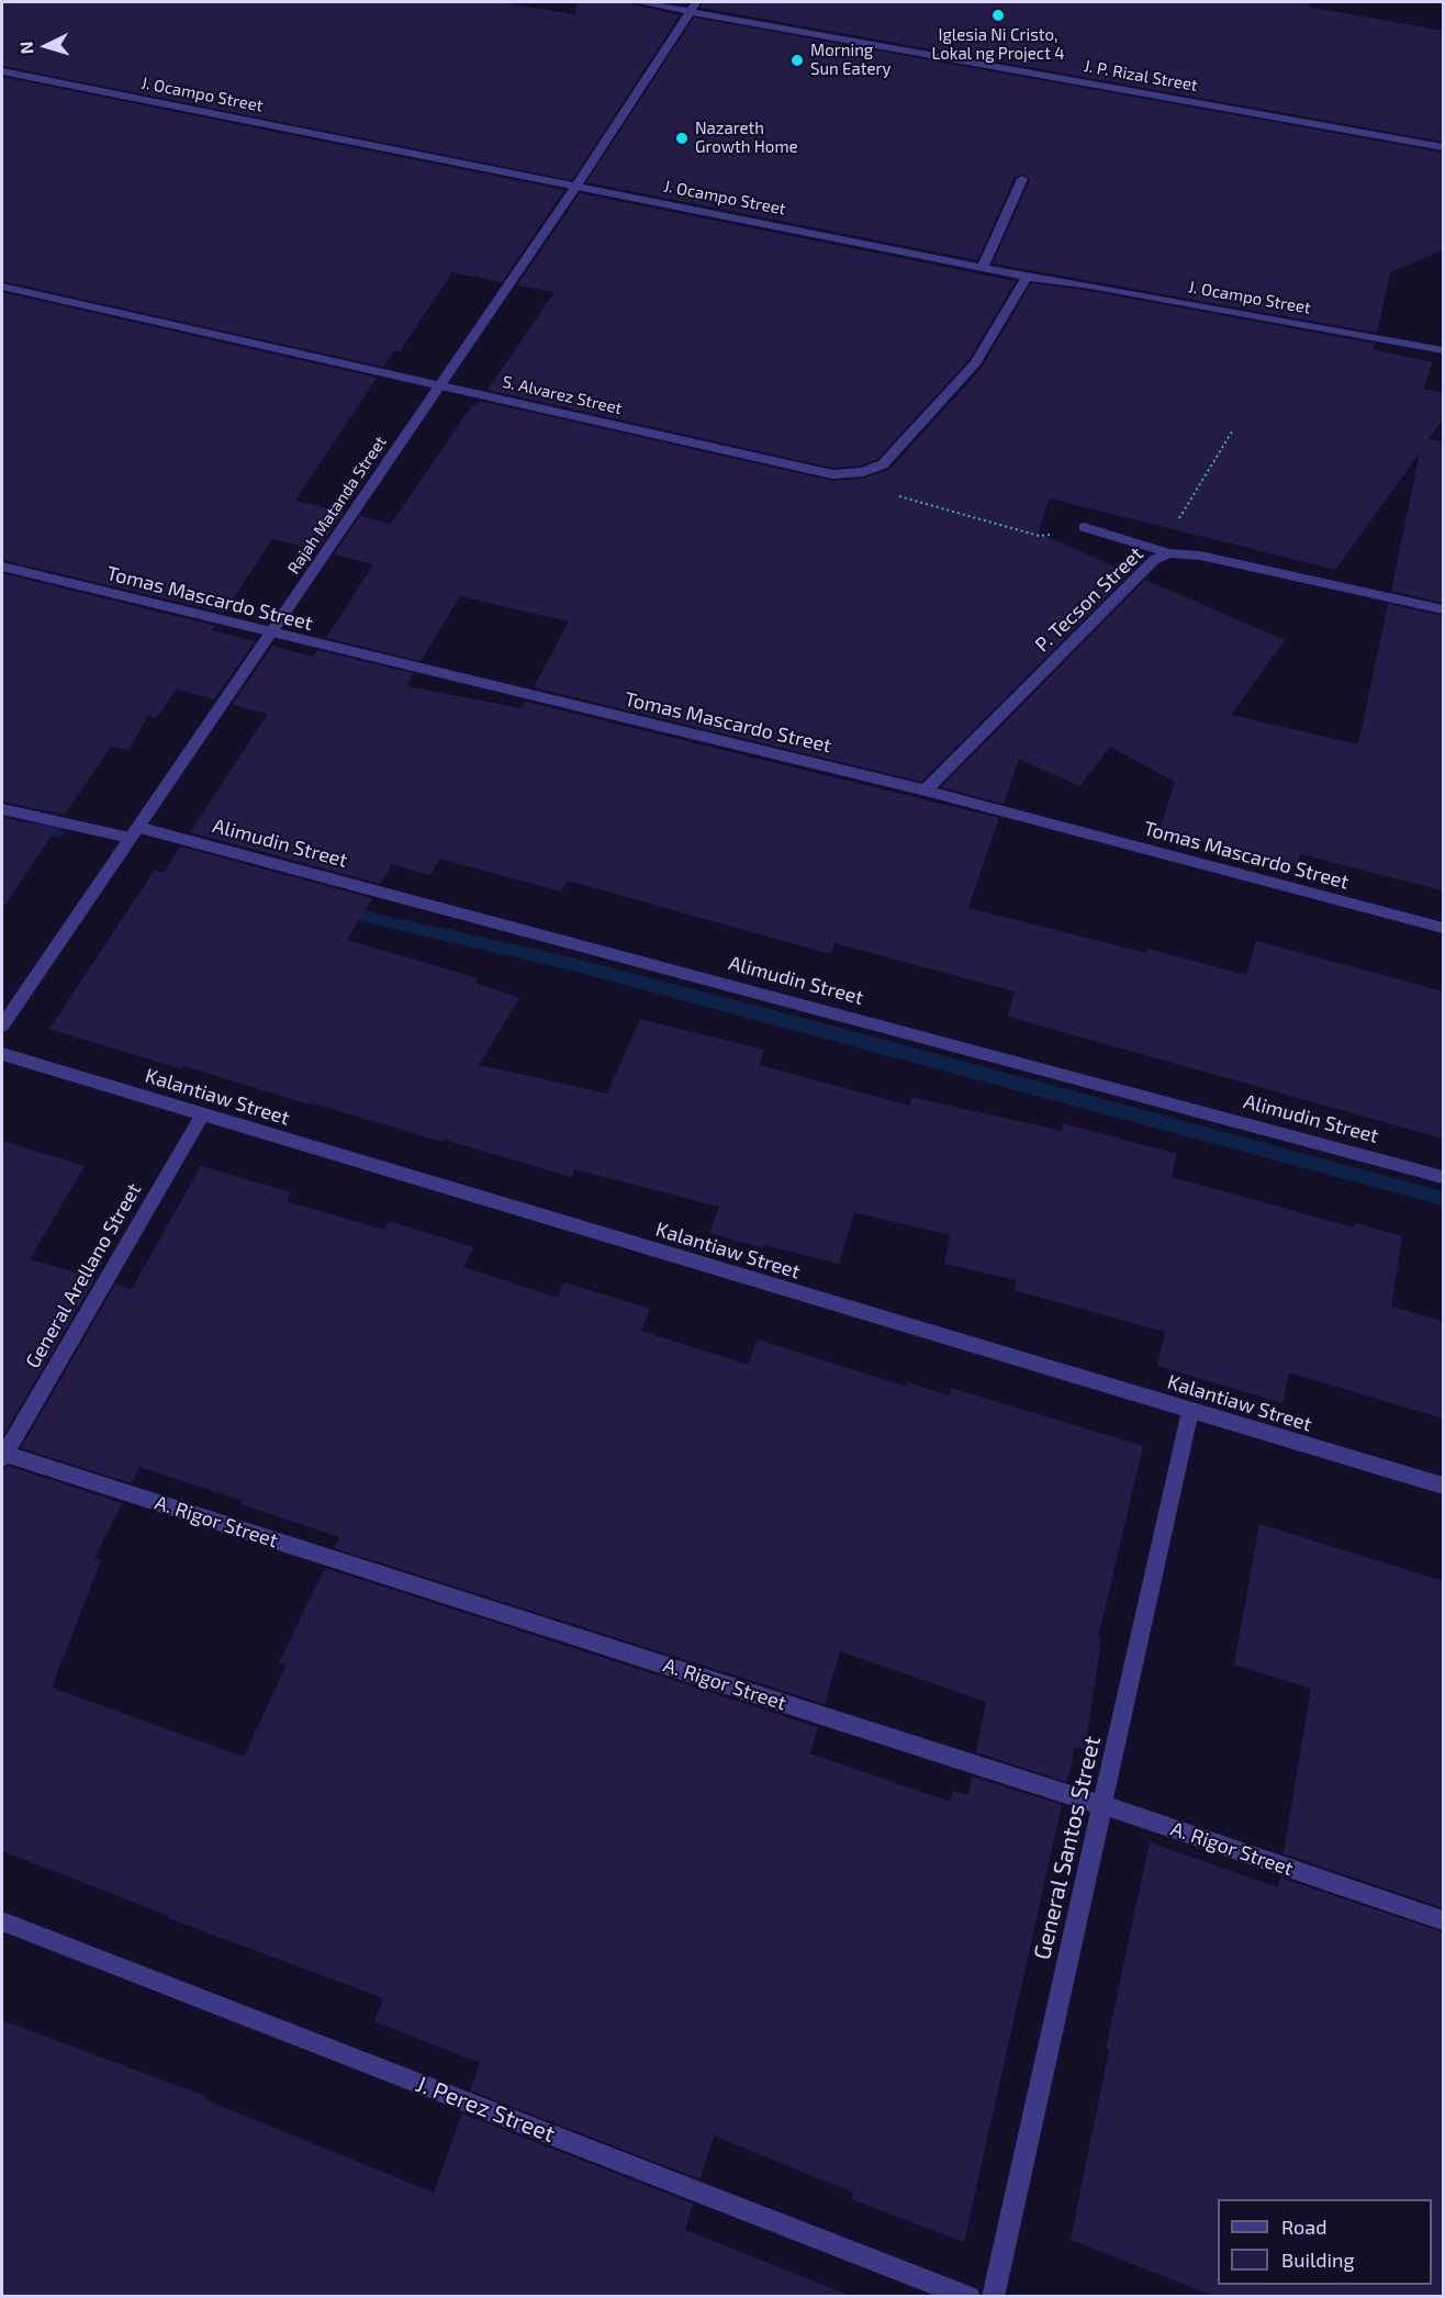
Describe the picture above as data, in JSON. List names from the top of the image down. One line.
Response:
{"streets":{"street":["J. P. Rizal Street","J. Ocampo Street","S. Alvarez Street","Rajah Matanda Street","Tomas Mascardo Street","P. Tecson Street","Alimudin Street","Kalantiaw Street","General Arellano Street","A. Rigor Street","General Santos Street","J. Perez Street"]},"crossings":[["J. P. Rizal Street","Rajah Matanda Street"],["J. Ocampo Street","S. Alvarez Street"],["J. Ocampo Street","Rajah Matanda Street"],["S. Alvarez Street","Rajah Matanda Street"],["Rajah Matanda Street","Tomas Mascardo Street"],["Rajah Matanda Street","Alimudin Street"],["Tomas Mascardo Street","P. Tecson Street"],["Kalantiaw Street","General Arellano Street"],["Kalantiaw Street","General Santos Street"],["General Arellano Street","A. Rigor Street"],["A. Rigor Street","General Santos Street"]],"places":["Iglesia Ni Cristo, Lokal ng Project 4","Morning Sun Eatery","Nazareth Growth Home"],"legend":["Road","Building"],"north":"left"}
